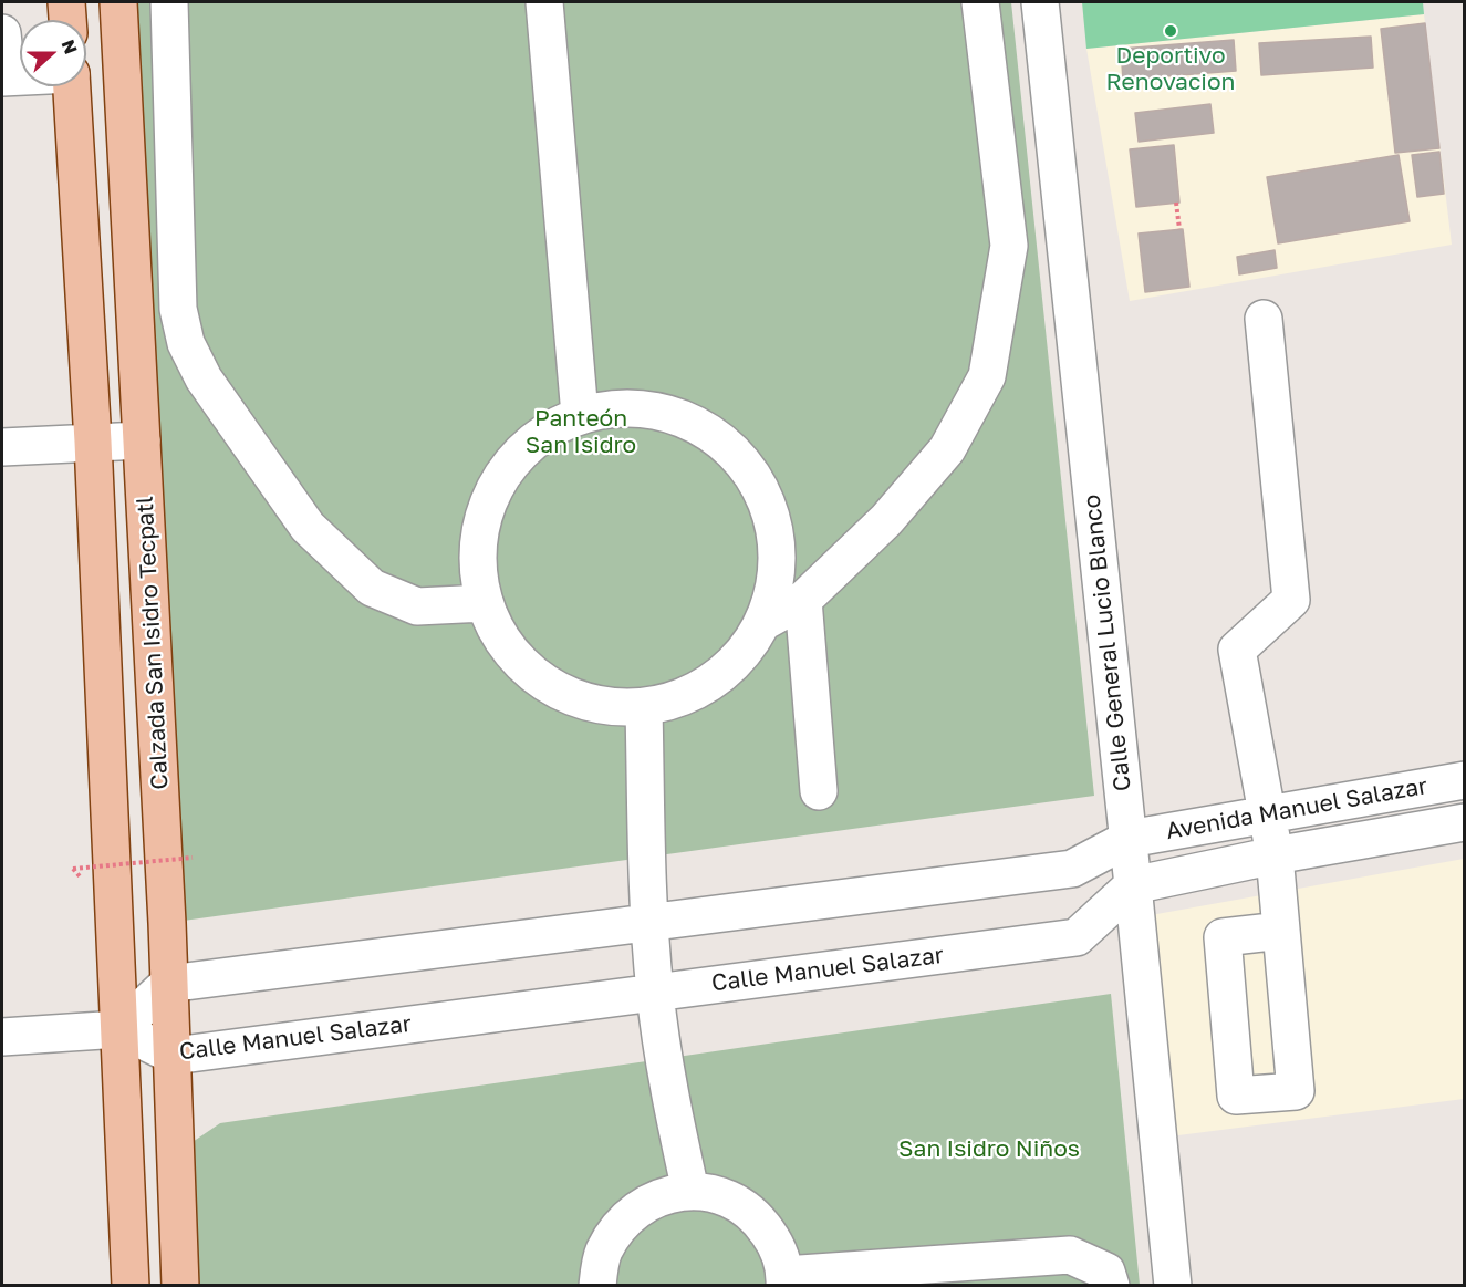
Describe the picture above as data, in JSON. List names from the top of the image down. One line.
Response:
{"streets":{"main road":["Calzada San Isidro Tecpatl"],"street":["Calle General Lucio Blanco","Avenida Manuel Salazar","Calle Manuel Salazar"]},"crossings":[["Calzada San Isidro Tecpatl","Calle Manuel Salazar"],["Calle General Lucio Blanco","Avenida Manuel Salazar"],["Calle General Lucio Blanco","Calle Manuel Salazar"],["Avenida Manuel Salazar","Calle Manuel Salazar"]],"parks":["Panteón San Isidro","San Isidro Niños"],"places":["Deportivo Renovacion"],"north":"right"}
